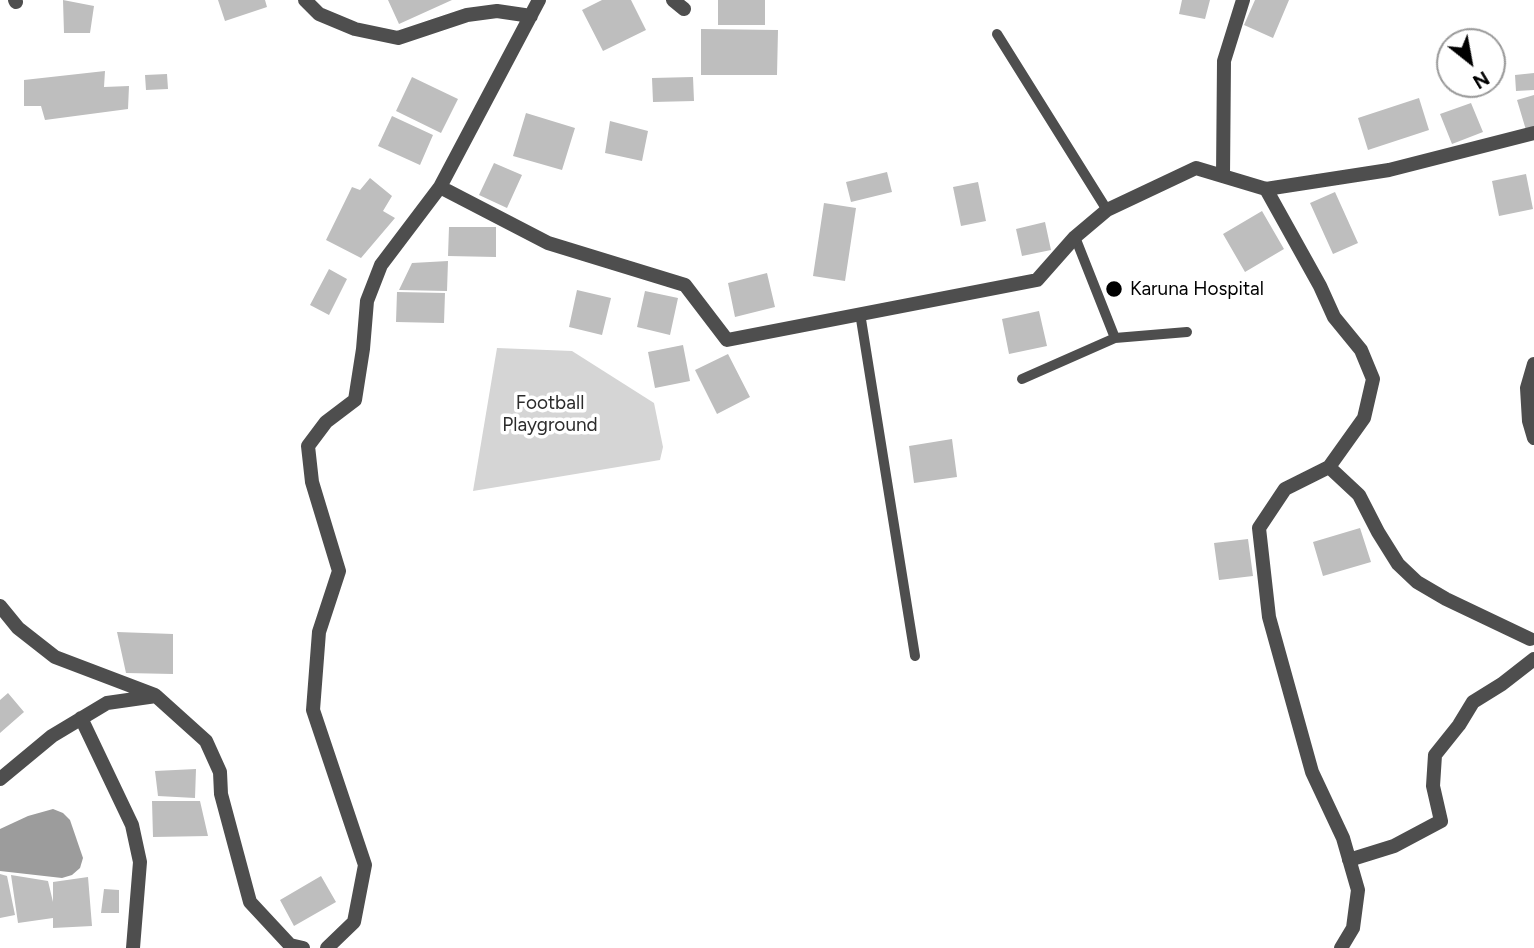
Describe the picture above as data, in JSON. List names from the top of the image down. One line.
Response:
{"parks":["Football Playground"],"places":["Karuna Hospital"],"north":"bottom right"}
